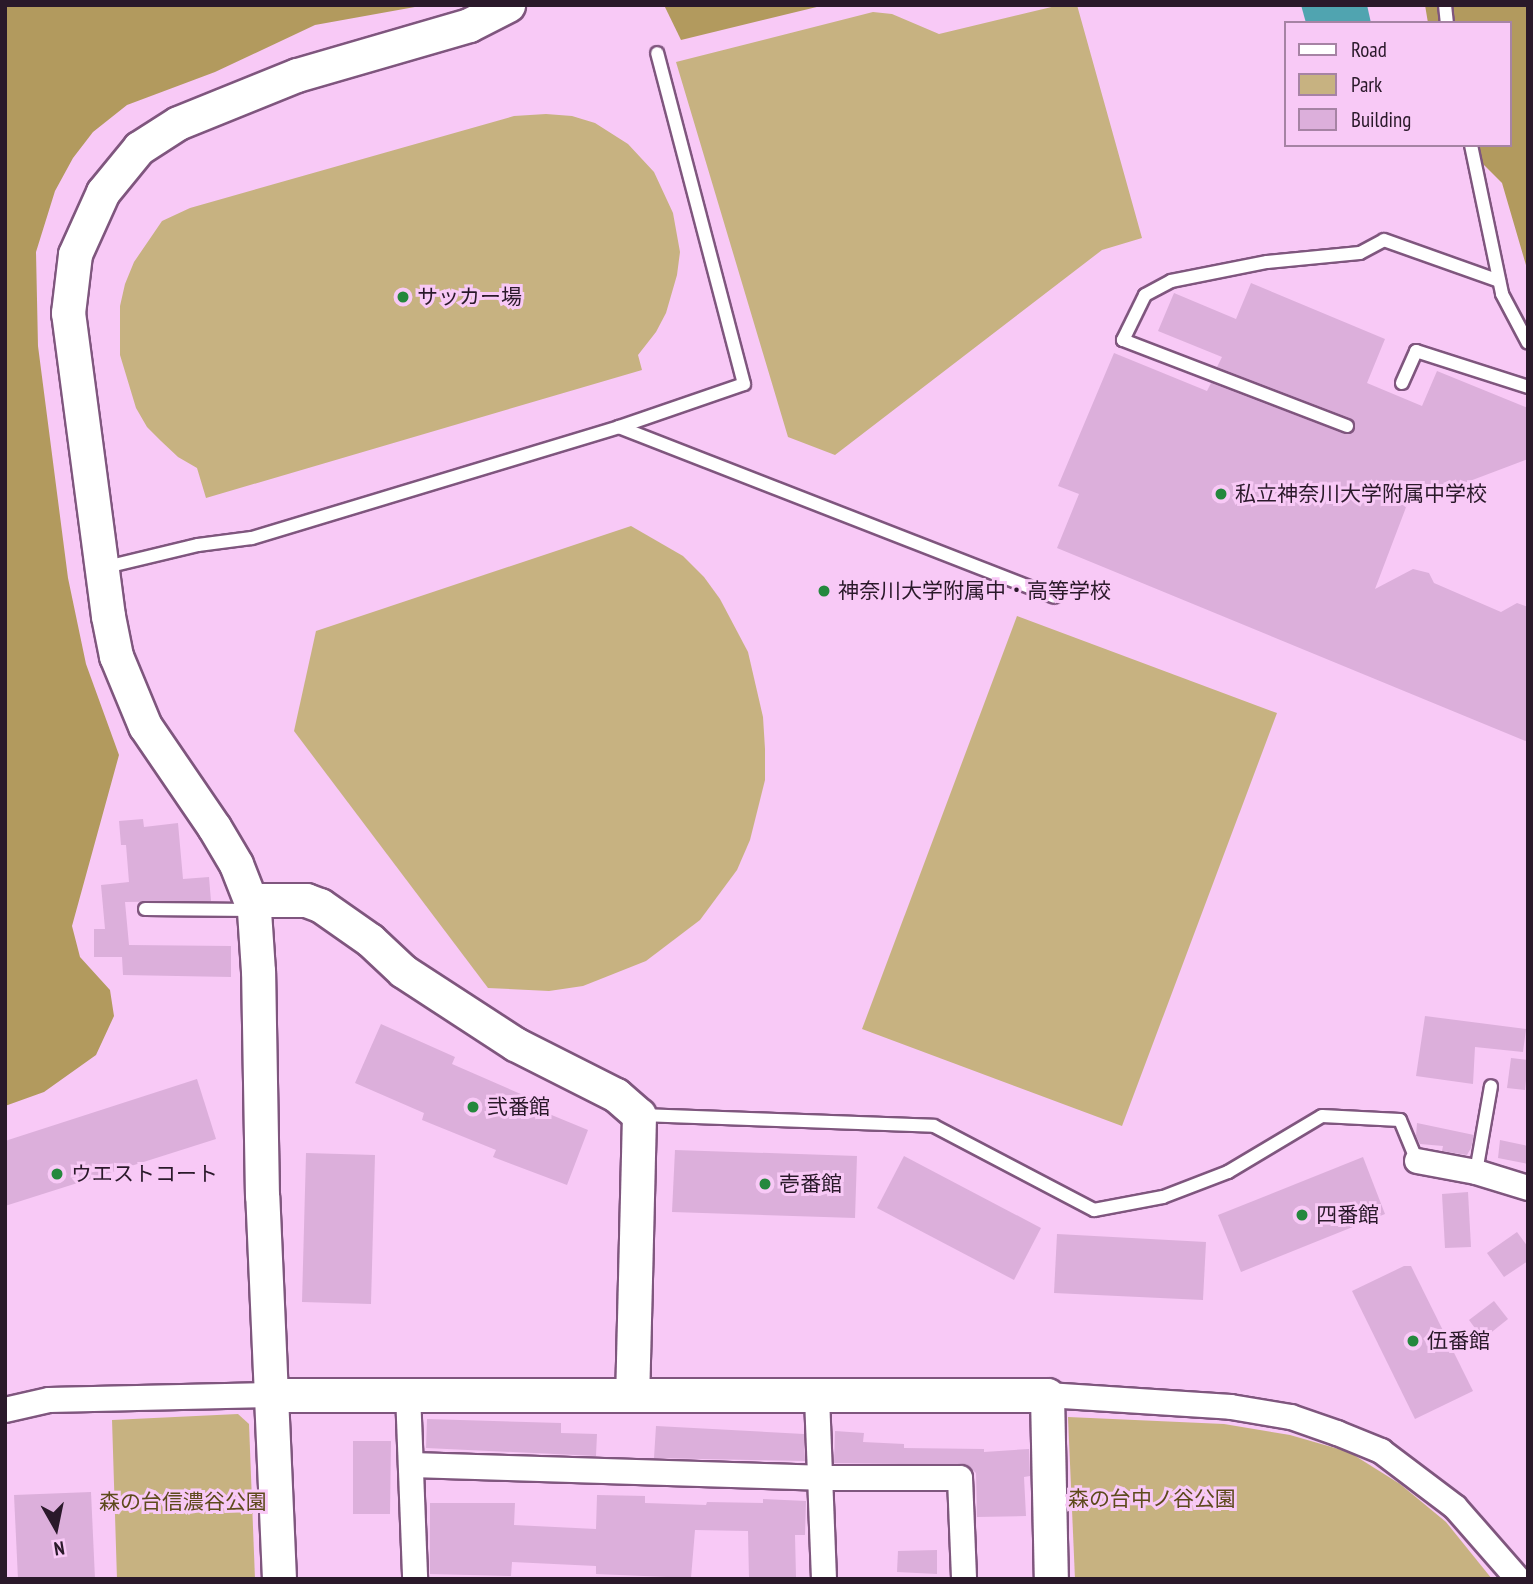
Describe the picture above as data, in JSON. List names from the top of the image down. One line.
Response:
{"parks":["森の台中ノ谷公園","森の台信濃谷公園"],"places":["サッカー場","私立神奈川大学附属中学校","神奈川大学附属中・高等学校","弐番館","ウエストコート","壱番館","四番館","伍番館"],"legend":["Road","Park","Building"],"north":"bottom"}
